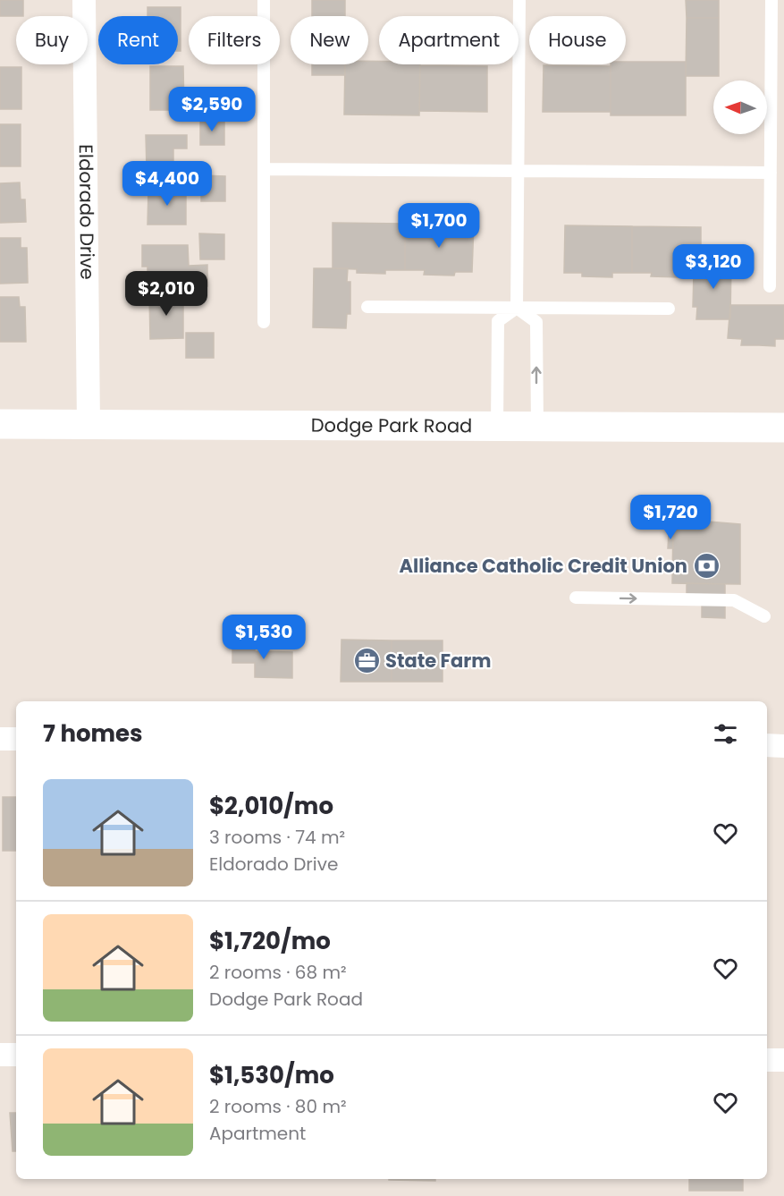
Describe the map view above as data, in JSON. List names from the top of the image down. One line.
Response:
{"streets":{"street":["Eldorado Drive","Dodge Park Road"]},"crossings":[["Eldorado Drive","Dodge Park Road"]],"places":{"bank":["Alliance Catholic Credit Union"],"office":["State Farm"]},"north":"left","page":{"chip":["Buy","Rent","Filters","New","Apartment","House"],"price":["$2,590","$4,400","$1,700","$3,120","$2,010","$1,720","$1,530"],"heading":"7 homes","list":[{"name":"$2,010/mo","note":"3 rooms · 74 m² · Eldorado Drive"},{"name":"$1,720/mo","note":"2 rooms · 68 m² · Dodge Park Road"},{"name":"$1,530/mo","note":"2 rooms · 80 m² · Apartment"}]}}
